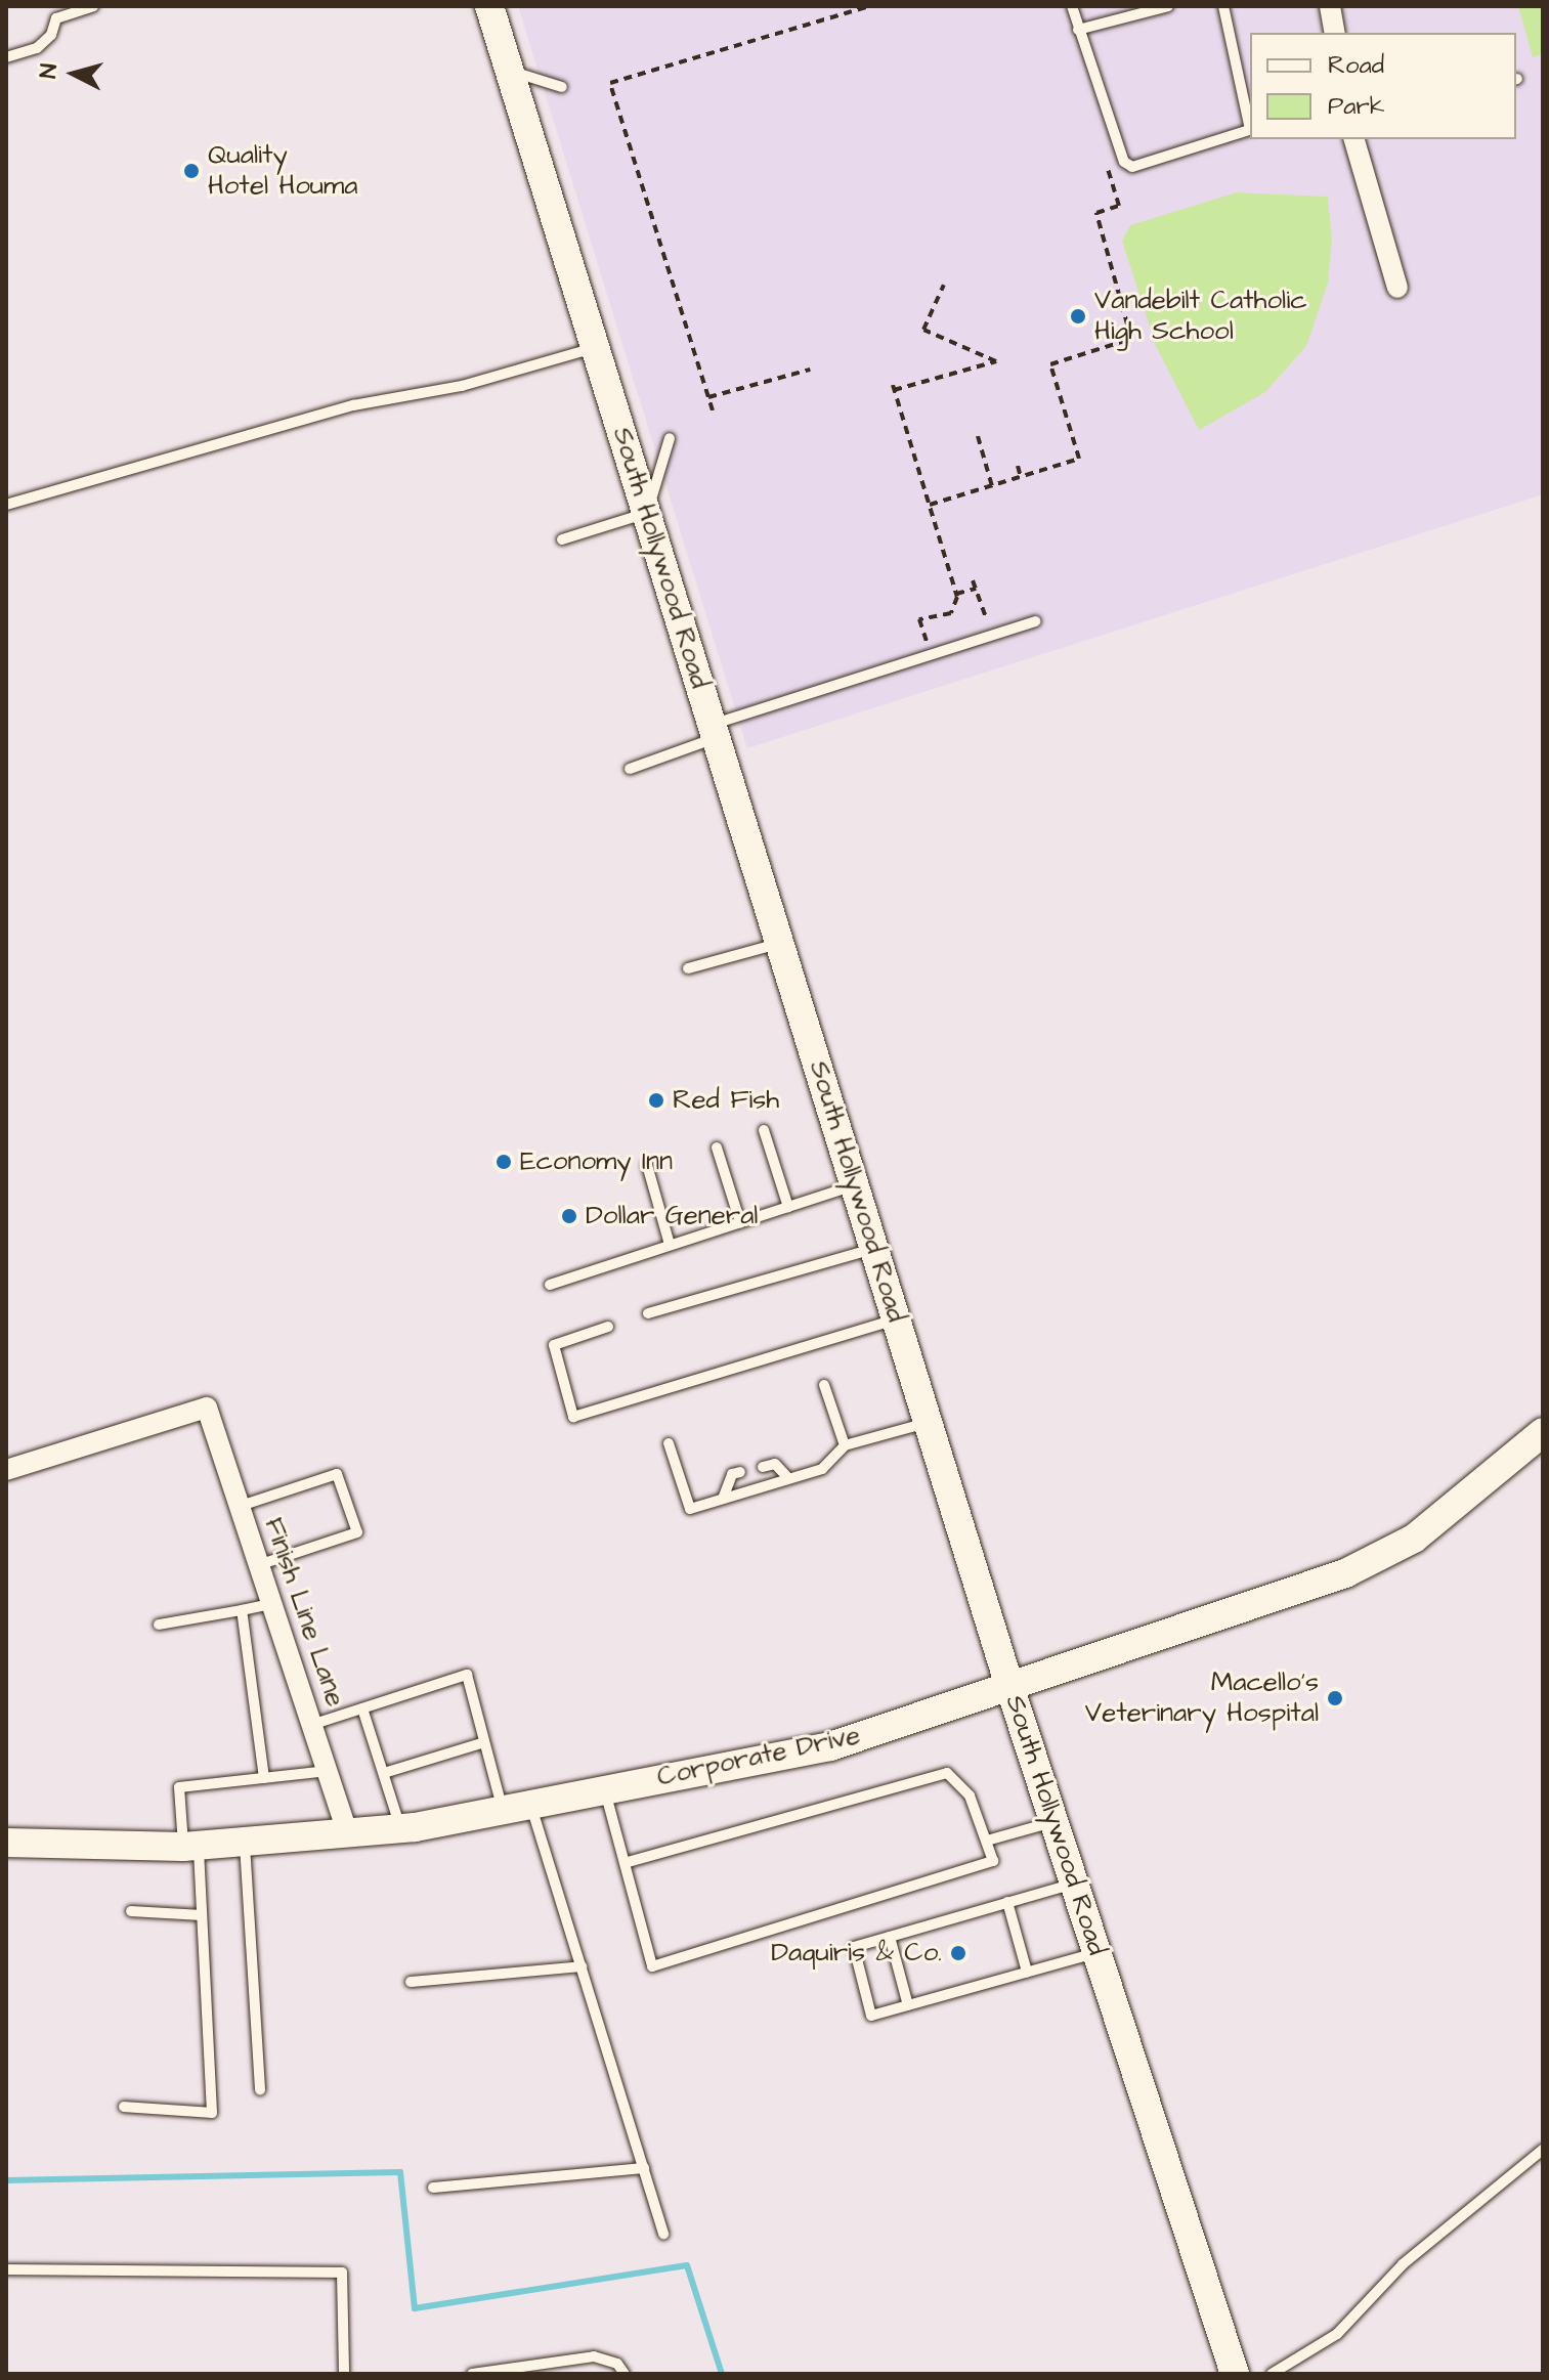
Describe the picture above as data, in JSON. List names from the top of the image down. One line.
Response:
{"streets":{"main road":["South Hollywood Road","Corporate Drive"],"street":["Finish Line Lane"]},"crossings":[["South Hollywood Road","Corporate Drive"],["Finish Line Lane","Corporate Drive"]],"places":["Quality Hotel Houma","Vandebilt Catholic High School","Red Fish","Economy Inn","Dollar General","Macello's Veterinary Hospital","Daquiris & Co."],"legend":["Road","Park"],"north":"left"}
